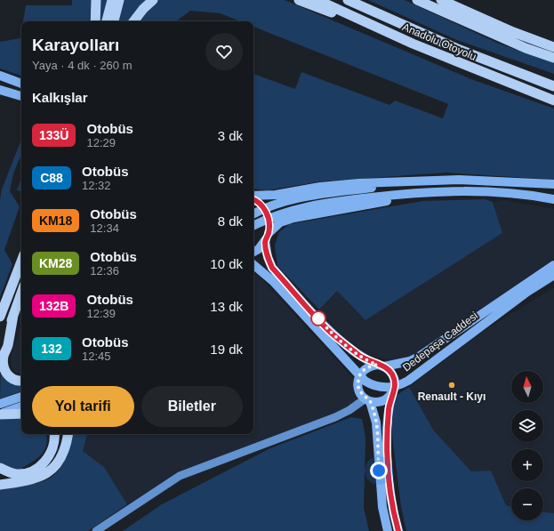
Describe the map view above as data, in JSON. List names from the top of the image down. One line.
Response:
{"streets":{"highway":["Anadolu Otoyolu"],"main road":["Dedepaşa Caddesi"]},"places":["Renault - Kıyı"],"lines":["bus line 133Ü"],"north":"top","page":{"heading":[["Karayolları","Yaya · 4 dk · 260 m"],"Kalkışlar"],"list":[{"mark":"133Ü","name":"Otobüs","note":"12:29","value":"3 dk"},{"mark":"C88","name":"Otobüs","note":"12:32","value":"6 dk"},{"mark":"KM18","name":"Otobüs","note":"12:34","value":"8 dk"},{"mark":"KM28","name":"Otobüs","note":"12:36","value":"10 dk"},{"mark":"132B","name":"Otobüs","note":"12:39","value":"13 dk"},{"mark":"132","name":"Otobüs","note":"12:45","value":"19 dk"}],"map_buttons":["+","−"],"buttons":["Yol tarifi","Biletler"]}}
